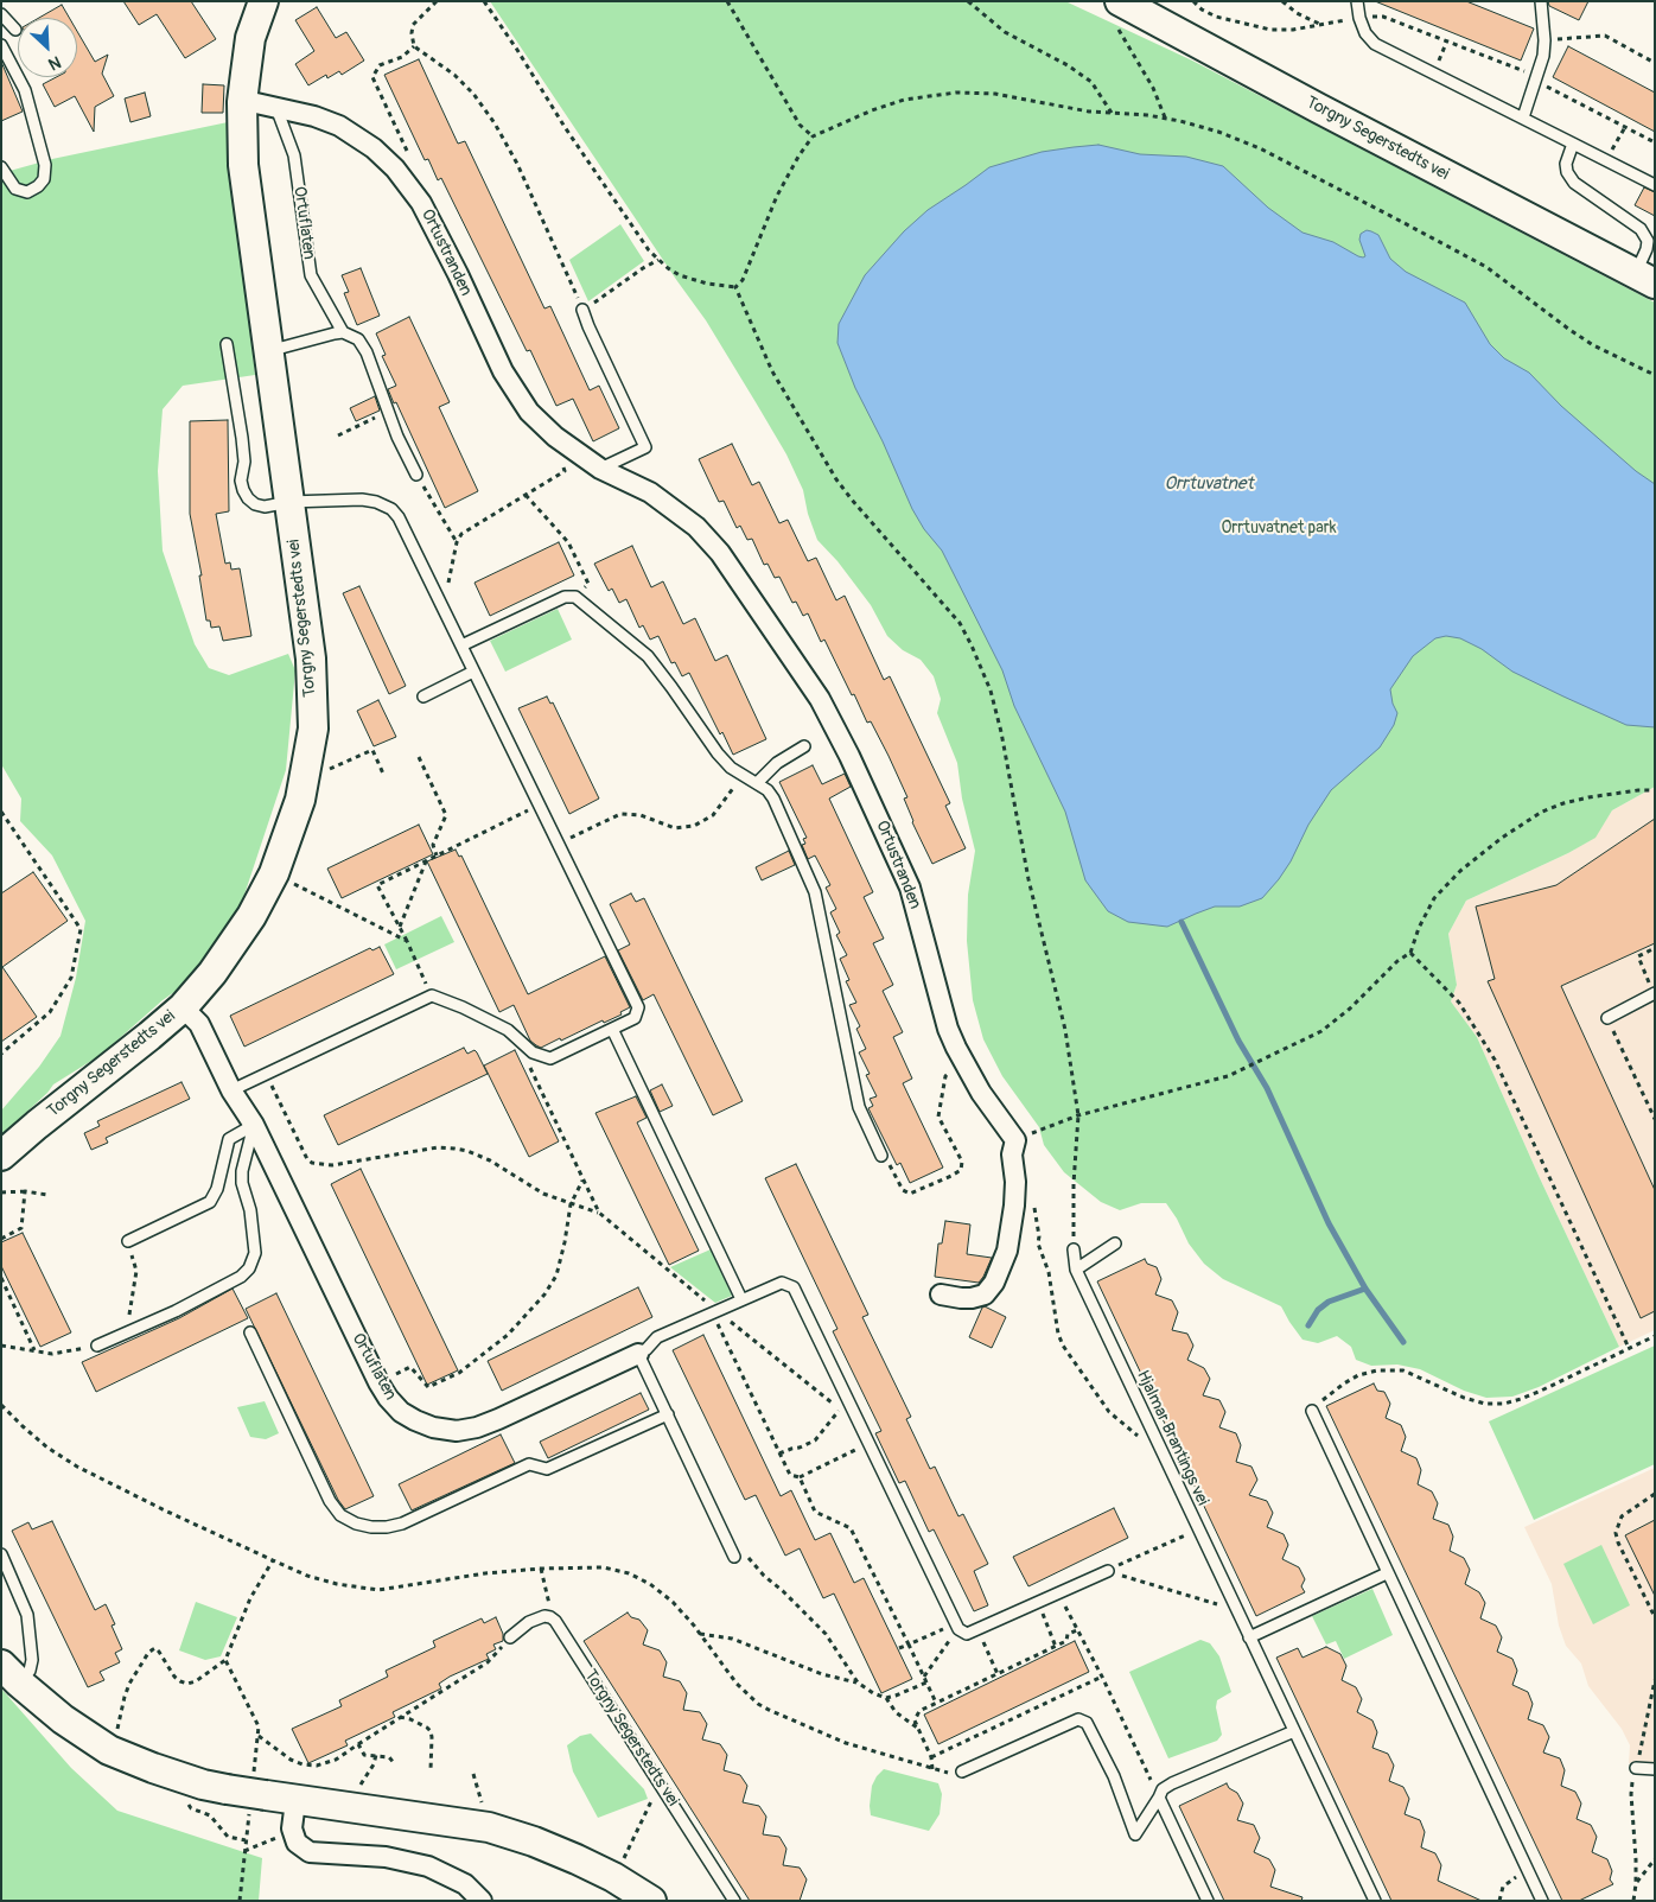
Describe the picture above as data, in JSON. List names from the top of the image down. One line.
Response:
{"streets":{"main road":["Torgny Segerstedts vei"],"street":["Ortuflaten","Ortustranden"],"lane":["Hjalmar Brantings vei"]},"crossings":[["Torgny Segerstedts vei","Ortuflaten"],["Torgny Segerstedts vei","Ortustranden"],["Ortuflaten","Ortustranden"]],"water":["Orrtuvatnet"],"parks":["Orrtuvatnet park"],"north":"bottom right"}
